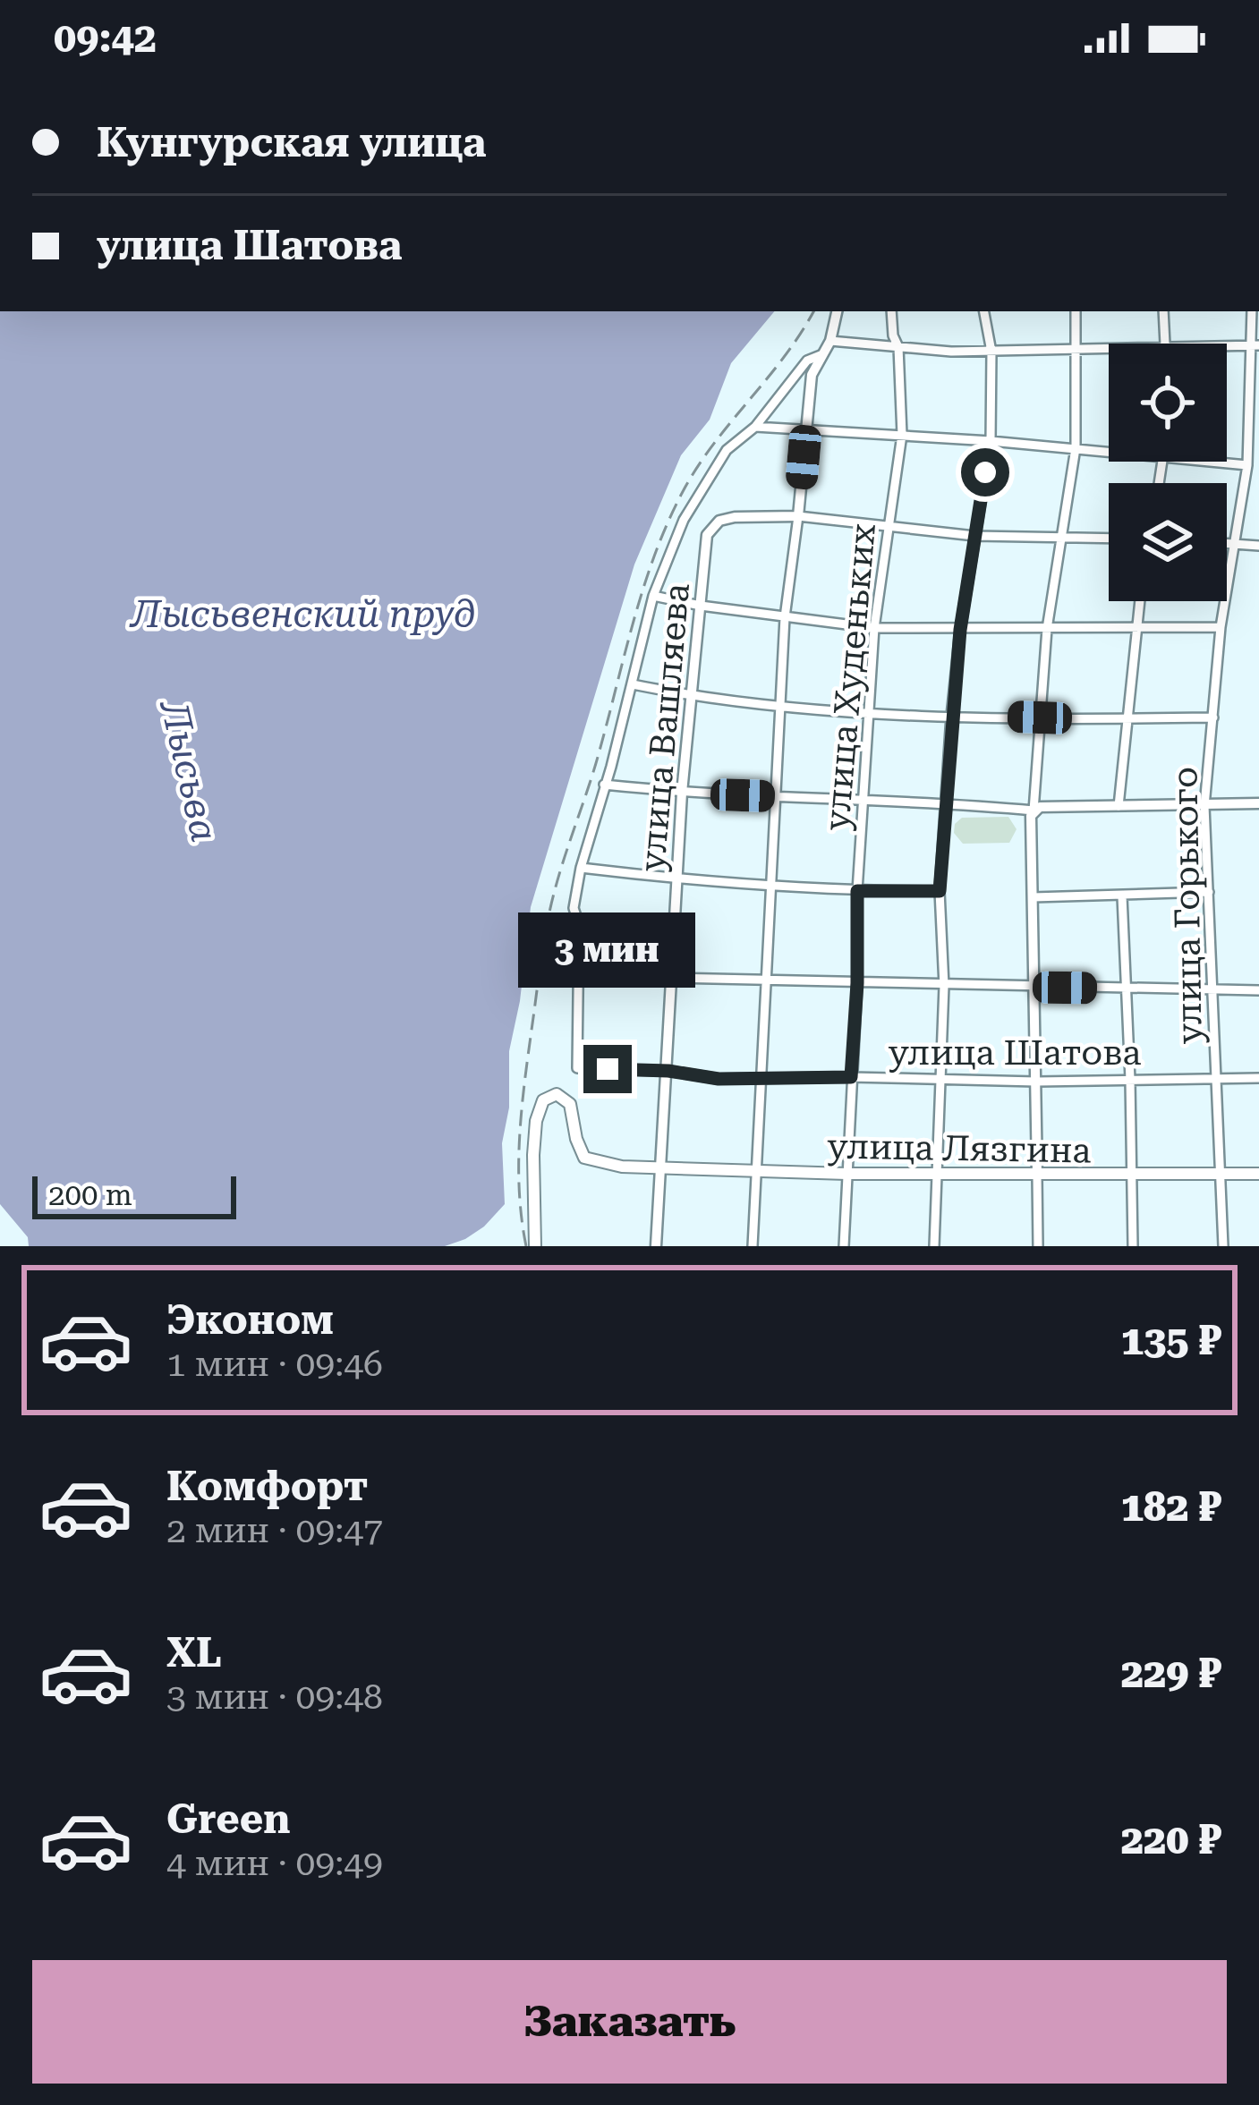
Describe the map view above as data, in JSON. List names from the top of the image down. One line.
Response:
{"streets":{"main road":["улица Лязгина"],"street":["улица Худеньких","улица Вашляева","улица Горького","улица Шатова"]},"crossings":[["улица Худеньких","улица Шатова"],["улица Худеньких","улица Лязгина"],["улица Вашляева","улица Шатова"],["улица Вашляева","улица Лязгина"],["улица Горького","улица Шатова"],["улица Горького","улица Лязгина"]],"water":["Лысьвенский пруд","Лысьва"],"scale_bar":"200 m","page":{"status":"09:42","banner":["Кунгурская улица","улица Шатова"],"bubble":"3 мин","scale":"200 m","list":[{"name":"Эконом","note":"1 мин · 09:46","value":"135 ₽"},{"name":"Комфорт","note":"2 мин · 09:47","value":"182 ₽"},{"name":"XL","note":"3 мин · 09:48","value":"229 ₽"},{"name":"Green","note":"4 мин · 09:49","value":"220 ₽"}],"buttons":"Заказать"}}
